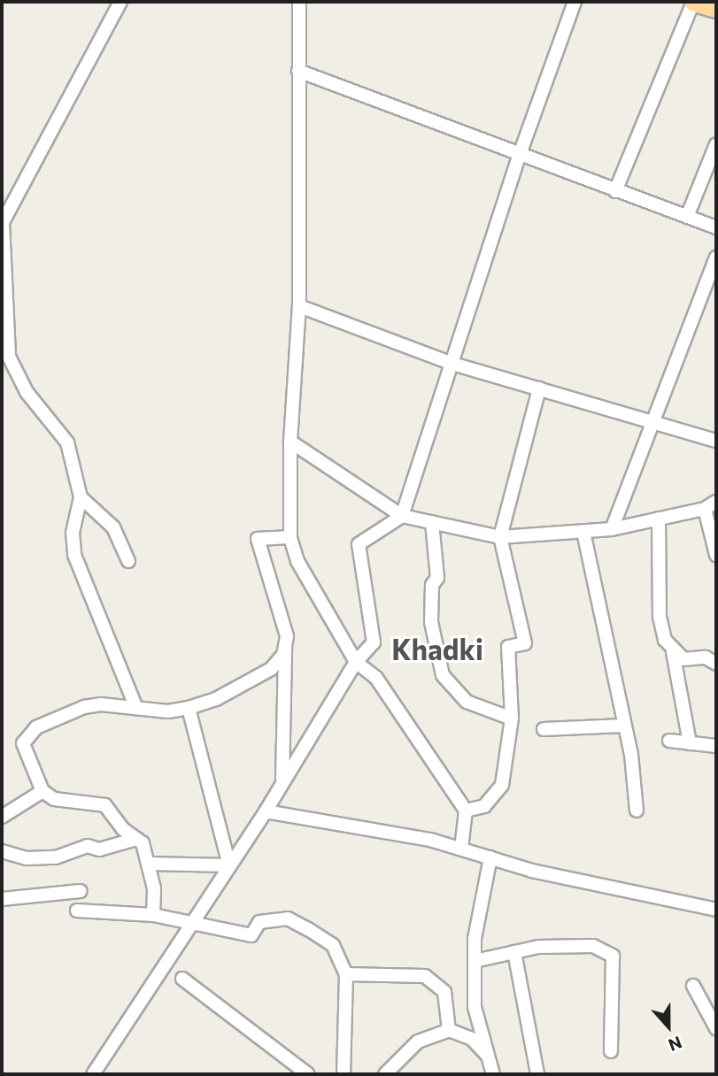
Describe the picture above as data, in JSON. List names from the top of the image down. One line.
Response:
{"districts":["Khadki"],"north":"bottom"}
